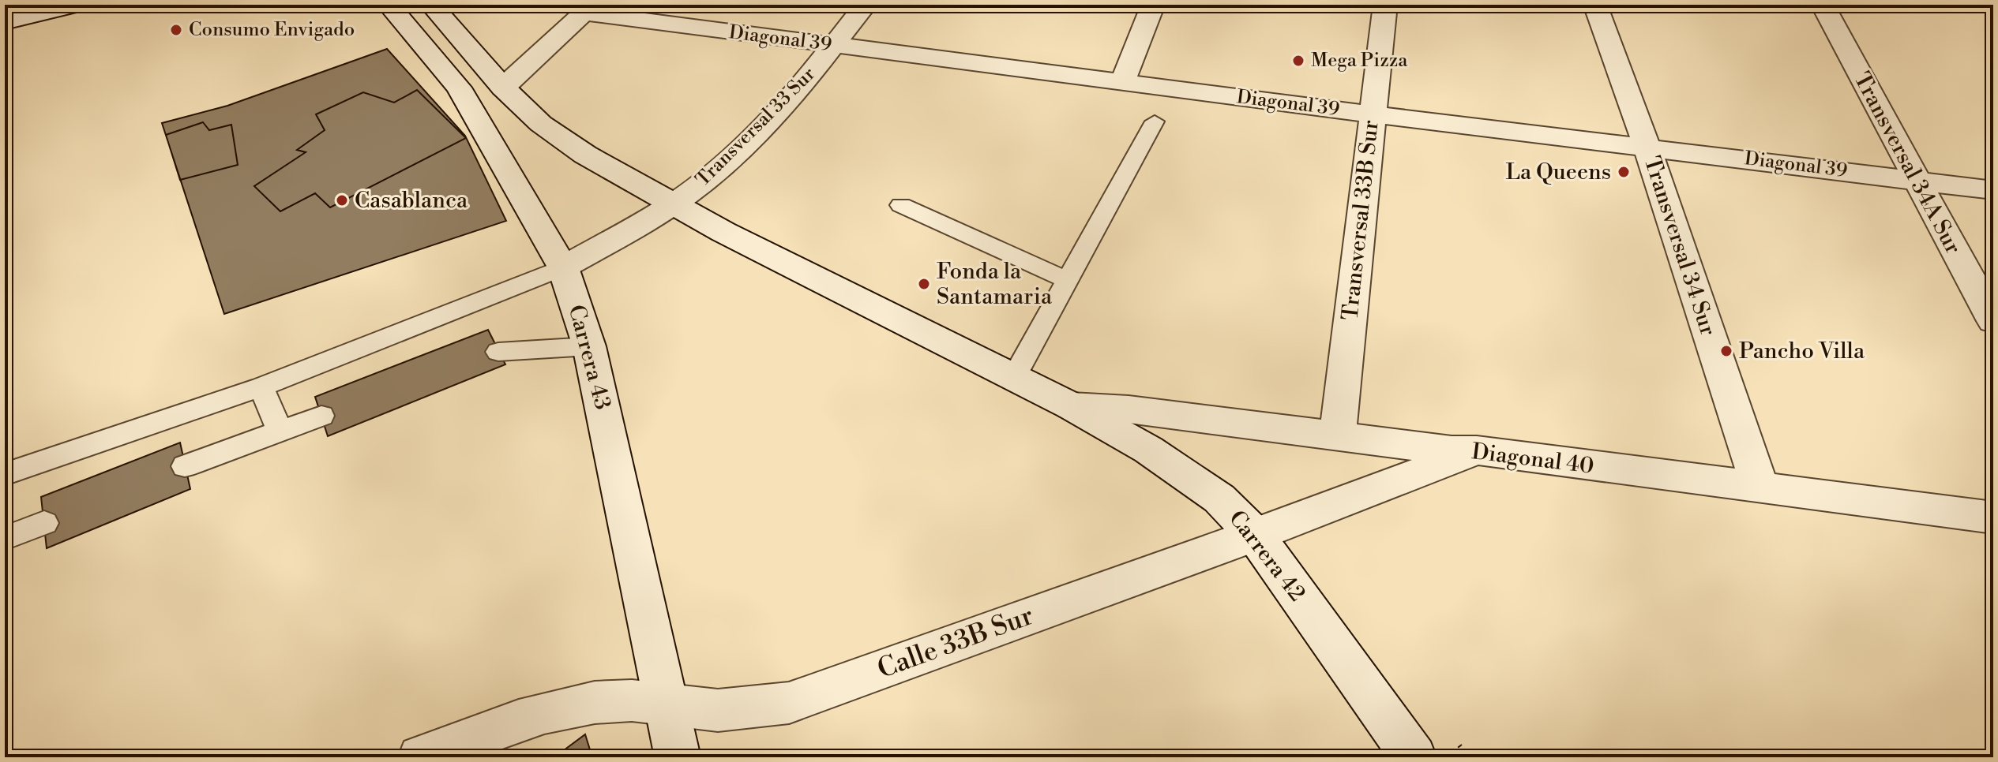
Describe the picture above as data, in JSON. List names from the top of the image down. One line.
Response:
{"streets":{"street":["Diagonal 39","Transversal 33 Sur","Transversal 34A Sur","Transversal 33B Sur","Transversal 34 Sur","Carrera 43","Diagonal 40","Carrera 42","Calle 33B Sur"]},"crossings":[["Diagonal 39","Transversal 33 Sur"],["Diagonal 39","Transversal 34A Sur"],["Diagonal 39","Transversal 33B Sur"],["Diagonal 39","Transversal 34 Sur"],["Transversal 33 Sur","Carrera 43"],["Transversal 33B Sur","Diagonal 40"],["Transversal 34 Sur","Diagonal 40"],["Carrera 43","Calle 33B Sur"],["Diagonal 40","Carrera 42"],["Diagonal 40","Calle 33B Sur"],["Carrera 42","Calle 33B Sur"]],"places":["Consumo Envigado","Mega Pizza","La Queens","Casablanca","Fonda la Santamaria","Pancho Villa"]}
